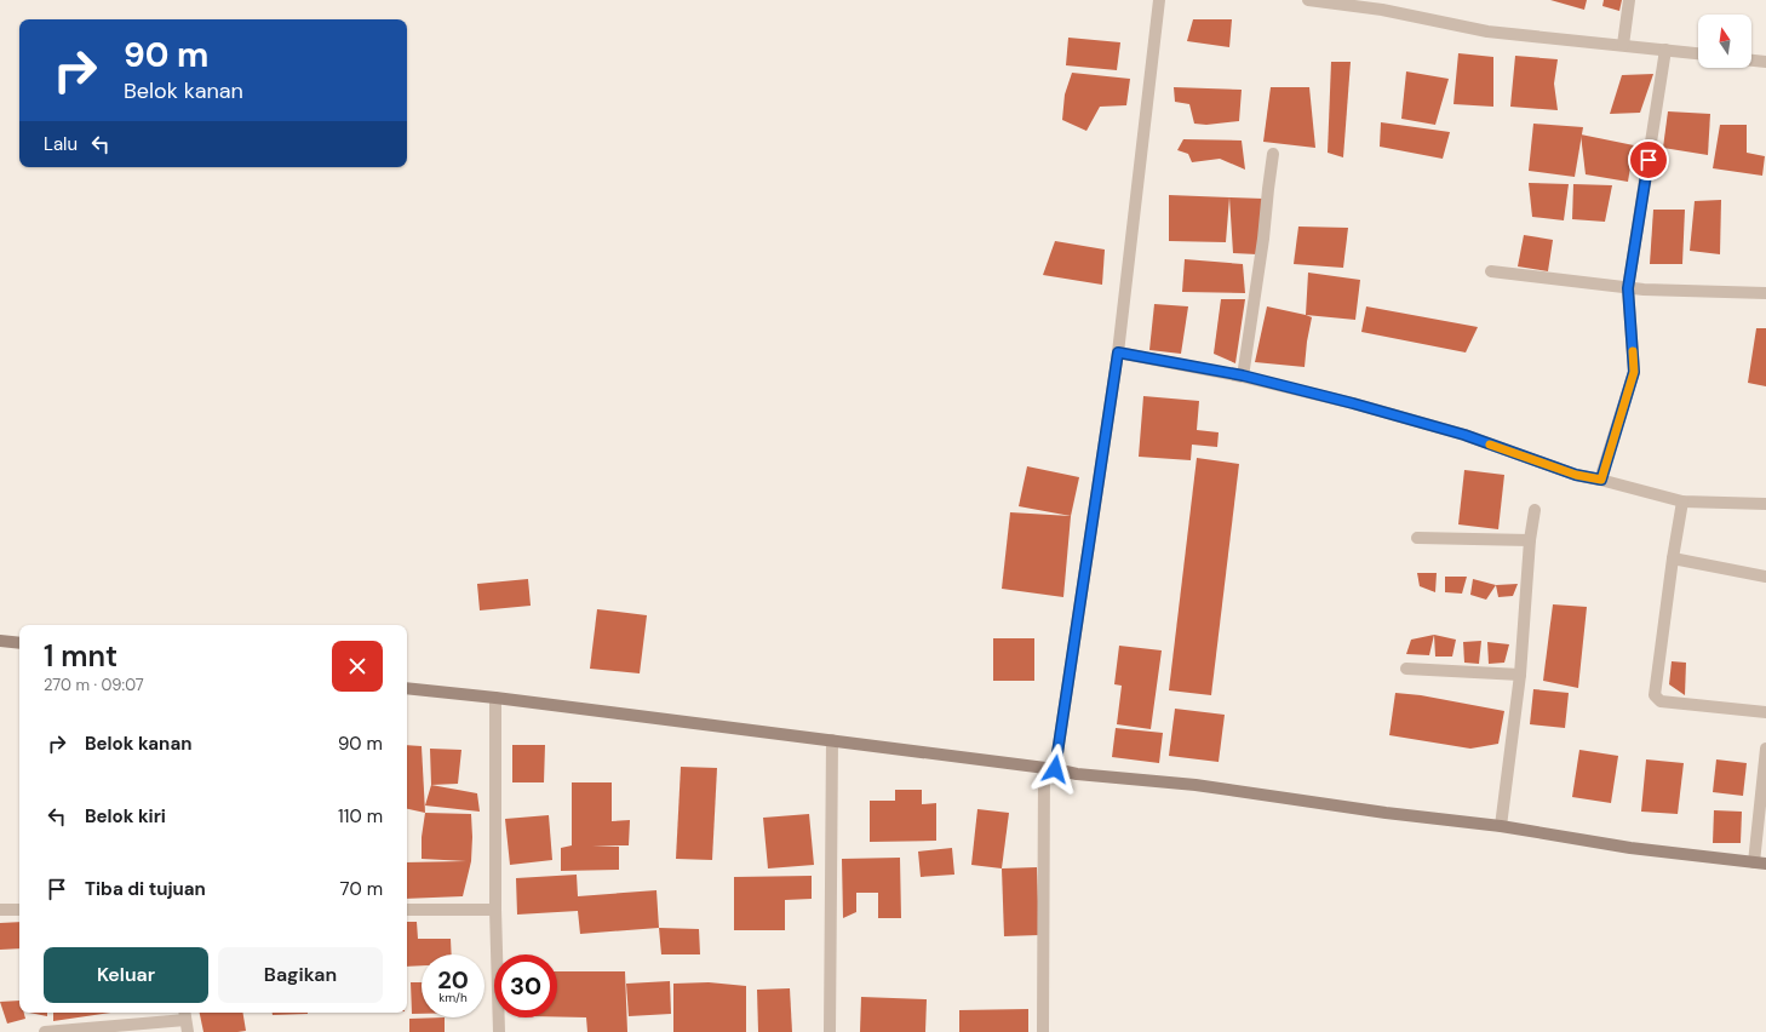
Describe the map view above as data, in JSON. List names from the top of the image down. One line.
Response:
{"north":"top","page":{"turn":["90 m","Belok kanan"],"then":"Lalu","heading":["1 mnt","270 m · 09:07"],"list":[{"name":"Belok kanan","value":"90 m"},{"name":"Belok kiri","value":"110 m"},{"name":"Tiba di tujuan","value":"70 m"}],"buttons":["Keluar","Bagikan"],"speed":"20 km/h","limit":"30"}}
